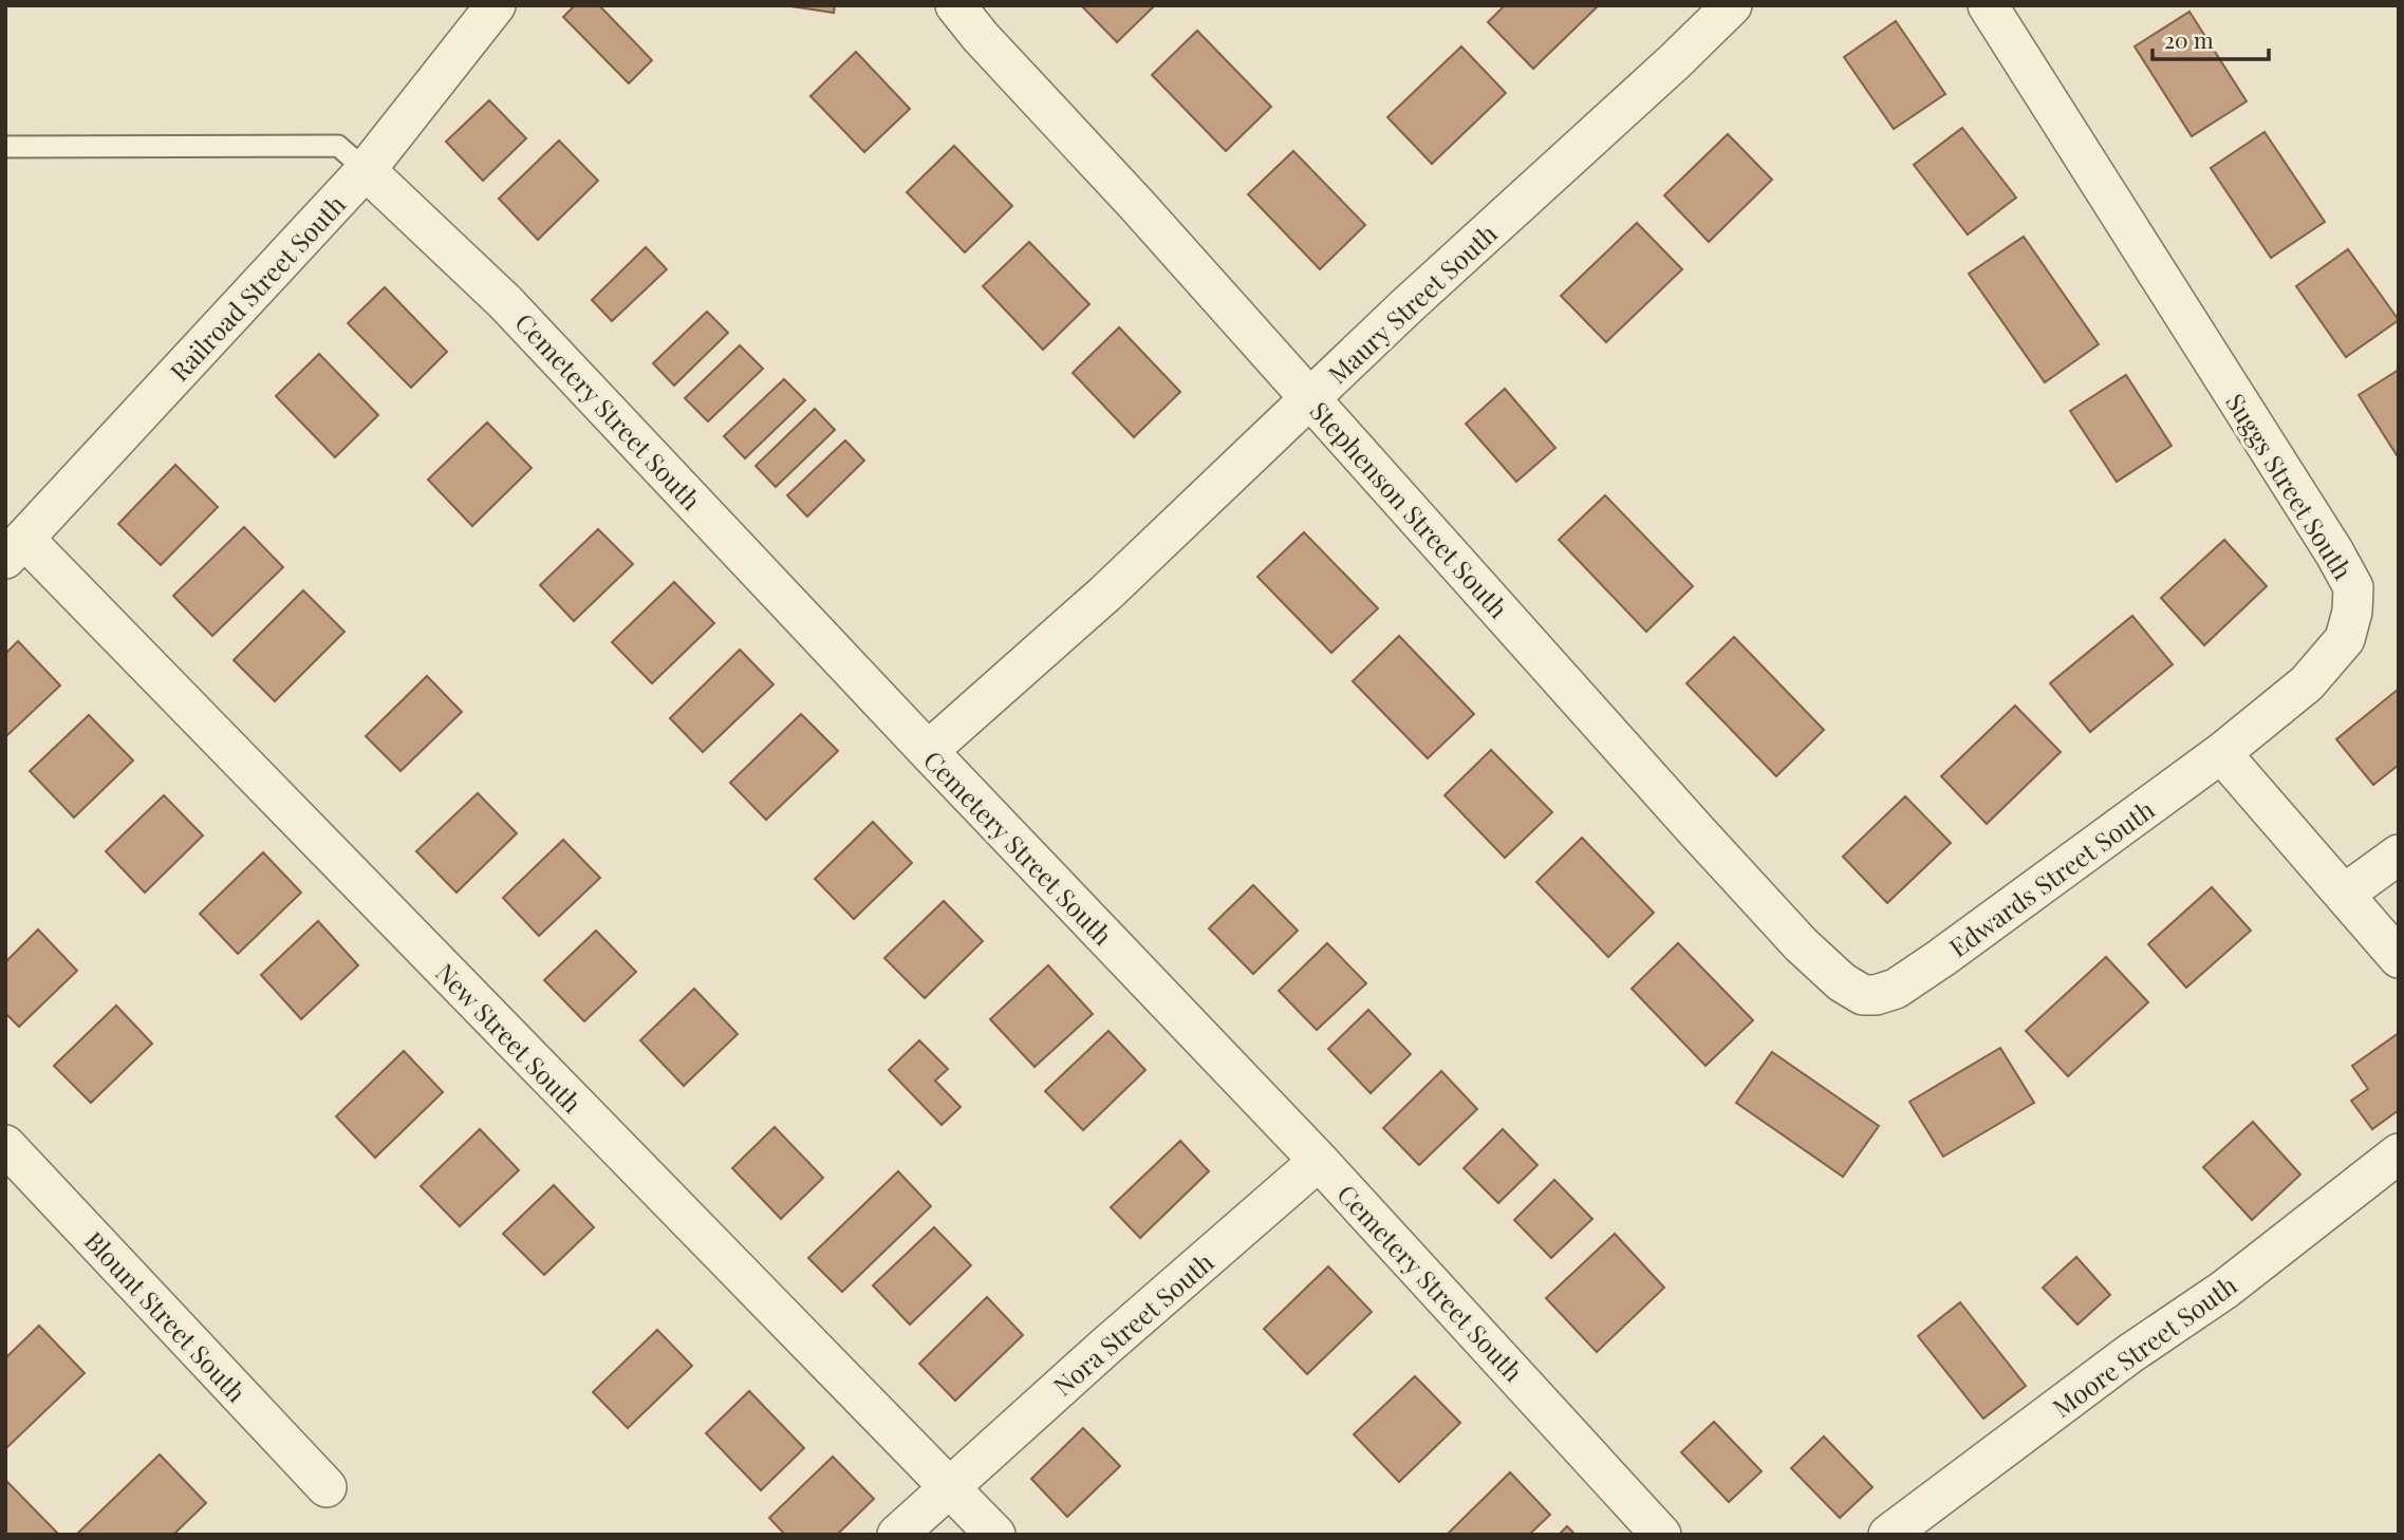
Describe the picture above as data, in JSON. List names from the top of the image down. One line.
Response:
{"streets":{"street":["Railroad Street South","Maury Street South","Cemetery Street South","Suggs Street South","Stephenson Street South","Edwards Street South","New Street South","Blount Street South","Nora Street South","Moore Street South"]},"crossings":[["Railroad Street South","Cemetery Street South"],["Railroad Street South","New Street South"],["Maury Street South","Cemetery Street South"],["Maury Street South","Stephenson Street South"],["Cemetery Street South","Nora Street South"],["Suggs Street South","Edwards Street South"],["Stephenson Street South","Edwards Street South"],["New Street South","Nora Street South"]],"scale_bar":"20 m"}
